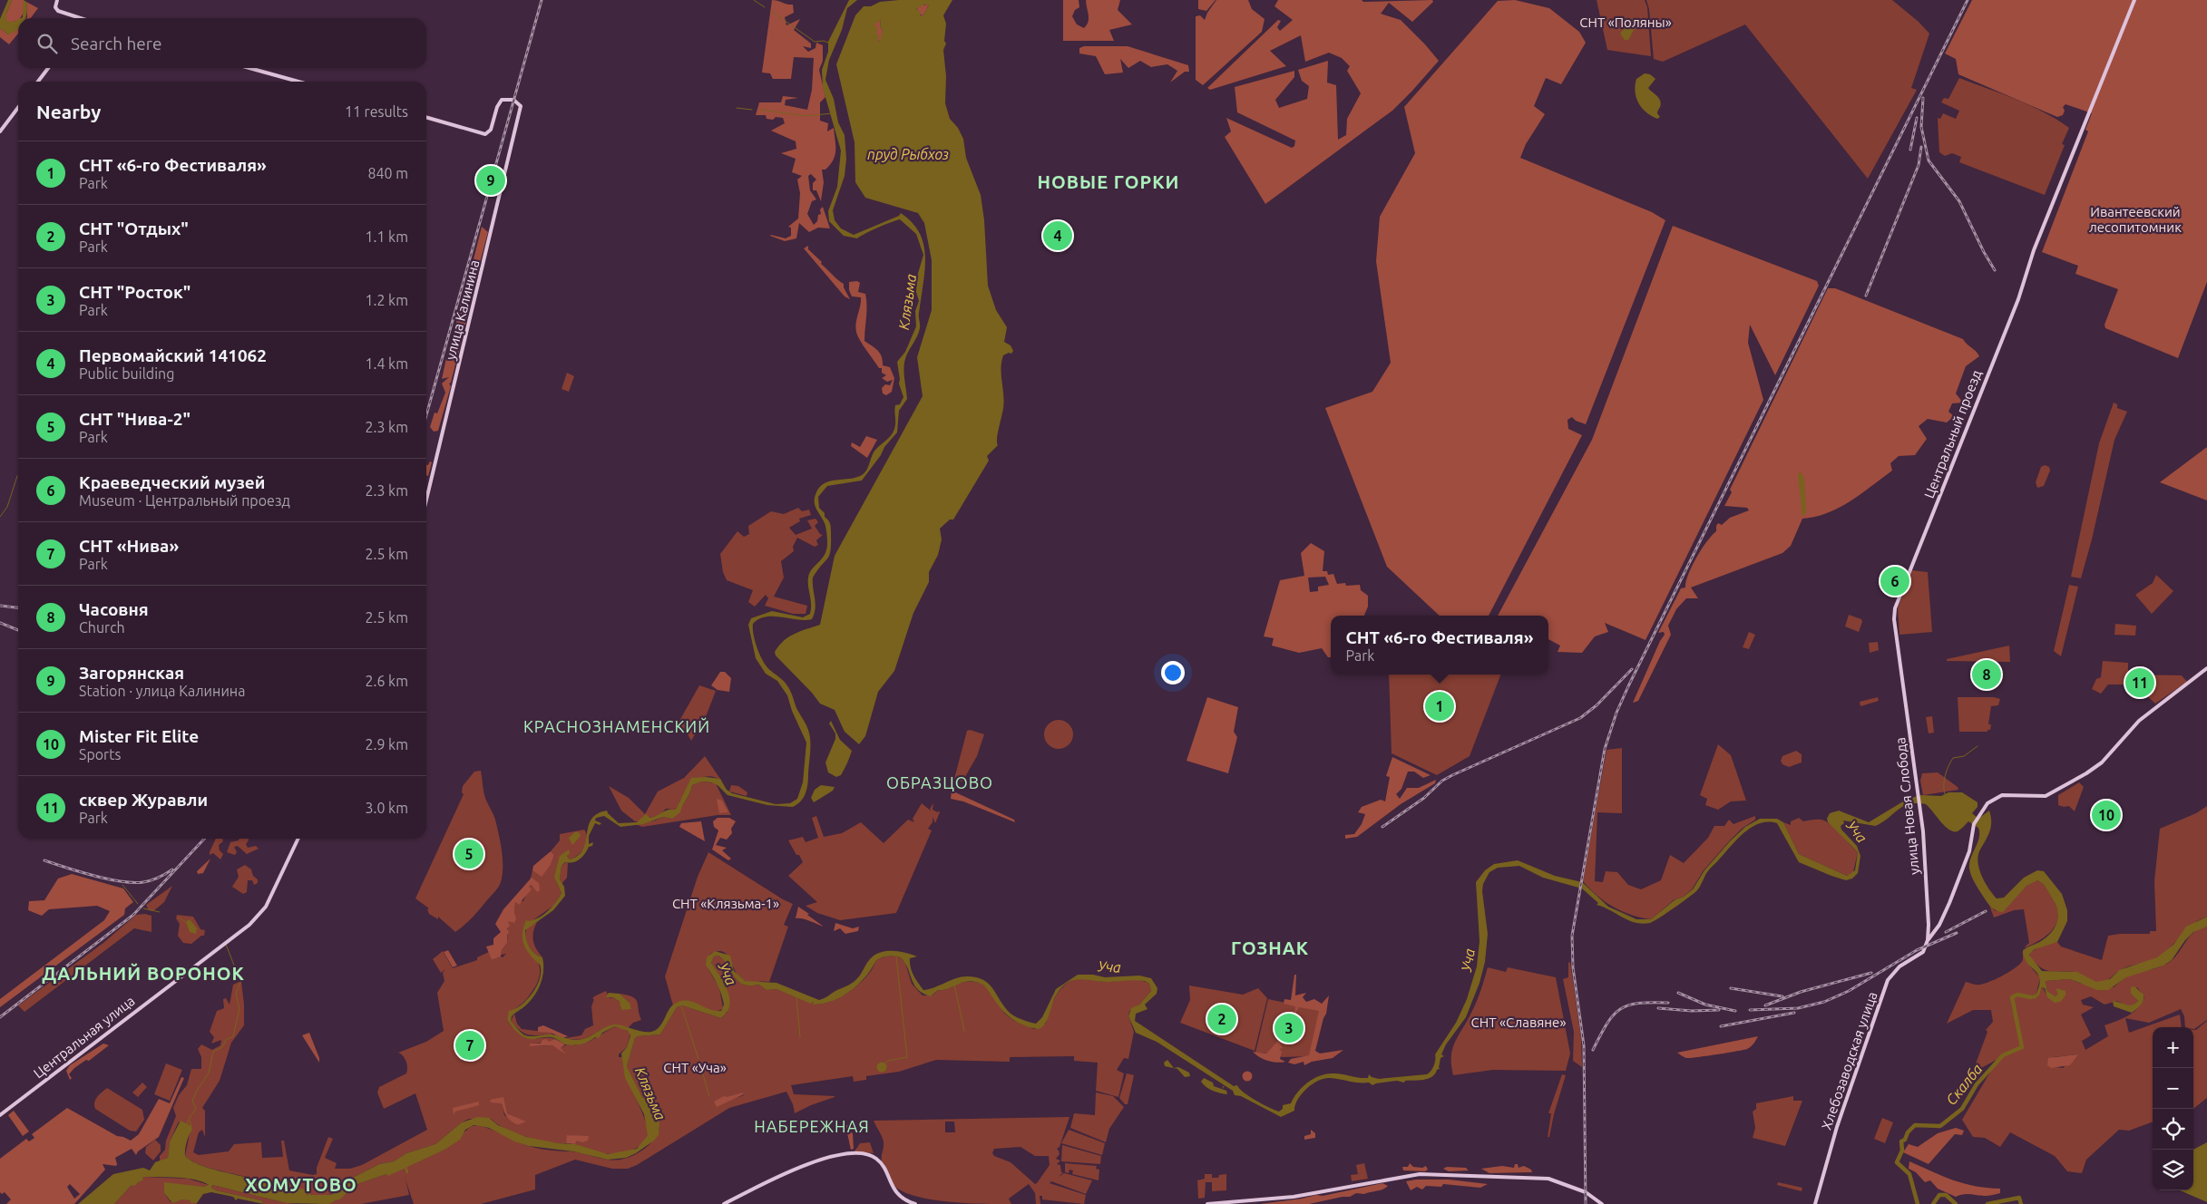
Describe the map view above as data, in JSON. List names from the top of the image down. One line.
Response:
{"streets":{"main road":["улица Калинина","Центральный проезд","улица Новая Слобода","Центральная улица","Хлебозаводская улица"]},"crossings":[["Центральный проезд","улица Новая Слобода"],["улица Новая Слобода","Хлебозаводская улица"]],"districts":["НОВЫЕ ГОРКИ","КРАСНОЗНАМЕНСКИЙ","ОБРАЗЦОВО","ГОЗНАК","ДАЛЬНИЙ ВОРОНОК","НАБЕРЕЖНАЯ","ХОМУТОВО"],"water":["пруд Рыбхоз","Клязьма","Уча","Скалба"],"parks":["СНТ «Поляны»","Ивантеевский лесопитомник","СНТ «Клязьма-1»","СНТ «Славяне»","СНТ «Уча»"],"page":{"search":"Search here","heading":["Nearby","11 results"],"list":[{"mark":"1","name":"СНТ «6-го Фестиваля»","note":"Park","value":"840 m"},{"mark":"2","name":"СНТ \"Отдых\"","note":"Park","value":"1.1 km"},{"mark":"3","name":"СНТ \"Росток\"","note":"Park","value":"1.2 km"},{"mark":"4","name":"Первомайский 141062","note":"Public building","value":"1.4 km"},{"mark":"5","name":"СНТ \"Нива-2\"","note":"Park","value":"2.3 km"},{"mark":"6","name":"Краеведческий музей","note":"Museum · Центральный проезд","value":"2.3 km"},{"mark":"7","name":"СНТ «Нива»","note":"Park","value":"2.5 km"},{"mark":"8","name":"Часовня","note":"Church","value":"2.5 km"},{"mark":"9","name":"Загорянская","note":"Station · улица Калинина","value":"2.6 km"},{"mark":"10","name":"Mister Fit Elite","note":"Sports","value":"2.9 km"},{"mark":"11","name":"сквер Журавли","note":"Park","value":"3.0 km"}],"pins":["9","4","6","8","11","1","10","5","2","3","7"],"popup":["СНТ «6-го Фестиваля»","Park"],"map_buttons":["+","−"]}}
